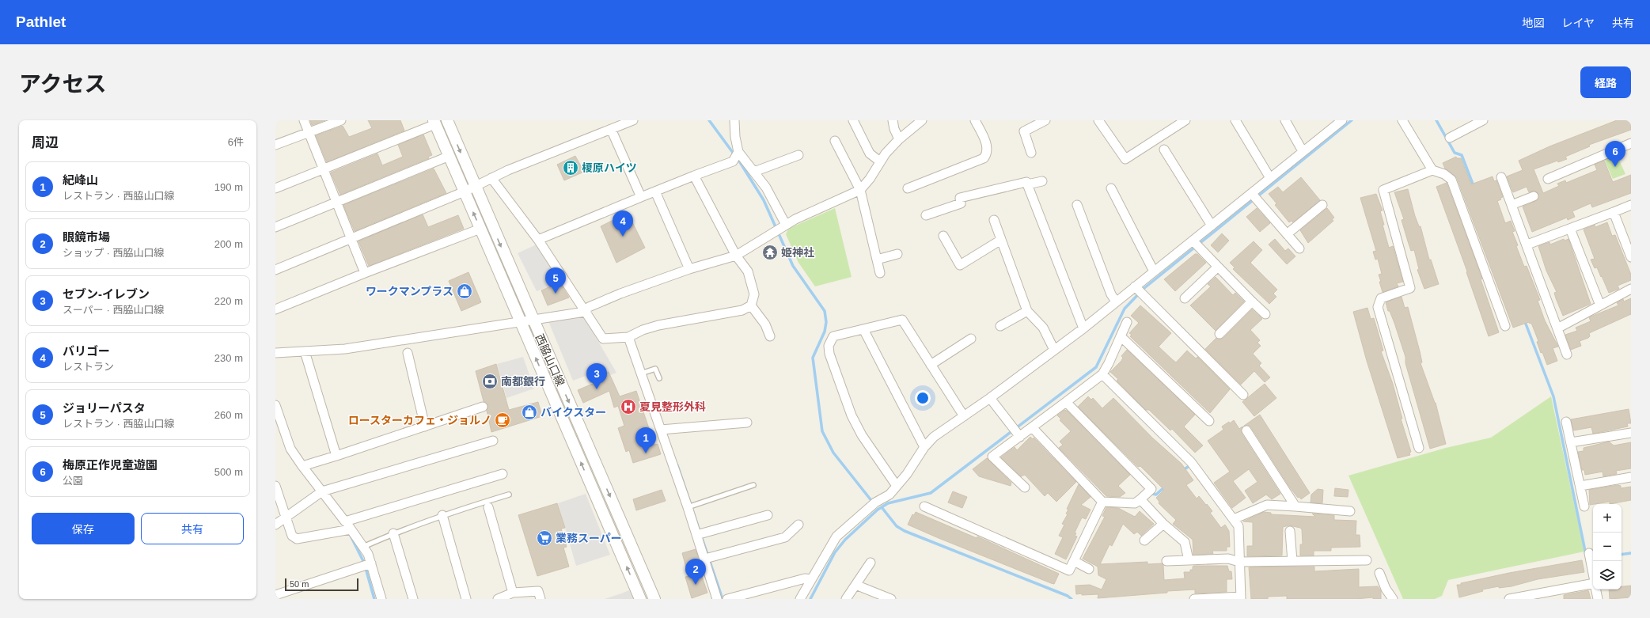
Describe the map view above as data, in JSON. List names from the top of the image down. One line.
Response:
{"streets":{"street":["西脇山口線"]},"places":{"building":["榎原ハイツ"],"temple":["姫神社"],"shop":["ワークマンプラス","バイクスター"],"bank":["南都銀行"],"hospital":["夏見整形外科"],"cafe":["ロースターカフェ・ジョルノ"],"supermarket":["業務スーパー"]},"scale_bar":"50 m","page":{"header":"Pathlet","nav":["地図","レイヤ","共有"],"title":"アクセス","buttons":["経路",["保存","共有"]],"heading":["周辺","6件"],"pins":["6","4","5","3","1","2"],"list":[{"mark":"1","name":"紀峰山","note":"レストラン · 西脇山口線","value":"190 m"},{"mark":"2","name":"眼鏡市場","note":"ショップ · 西脇山口線","value":"200 m"},{"mark":"3","name":"セブン-イレブン","note":"スーパー · 西脇山口線","value":"220 m"},{"mark":"4","name":"バリゴー","note":"レストラン","value":"230 m"},{"mark":"5","name":"ジョリーパスタ","note":"レストラン · 西脇山口線","value":"260 m"},{"mark":"6","name":"梅原正作児童遊園","note":"公園","value":"500 m"}],"map_buttons":["+","−"],"scale":"50 m"}}
